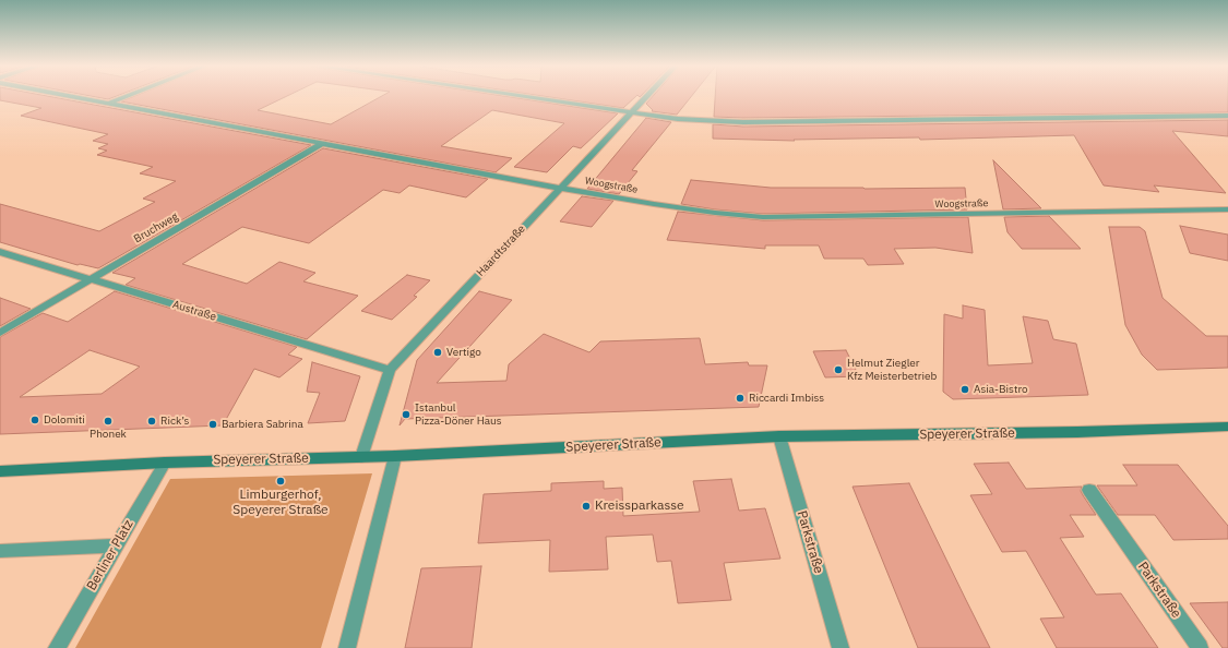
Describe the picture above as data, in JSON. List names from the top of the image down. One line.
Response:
{"streets":{"street":["Woogstraße","Bruchweg","Haardtstraße","Austraße","Speyerer Straße","Parkstraße","Berliner Platz"]},"crossings":[["Woogstraße","Bruchweg"],["Woogstraße","Haardtstraße"],["Bruchweg","Austraße"],["Haardtstraße","Austraße"],["Haardtstraße","Speyerer Straße"],["Speyerer Straße","Parkstraße"],["Speyerer Straße","Berliner Platz"]],"places":["Vertigo","Helmut Ziegler Kfz Meisterbetrieb","Asia-Bistro","Riccardi Imbiss","Istanbul Pizza-Döner Haus","Dolomiti","Phonek","Rick’s","Barbiera Sabrina","Limburgerhof, Speyerer Straße","Kreissparkasse"]}
